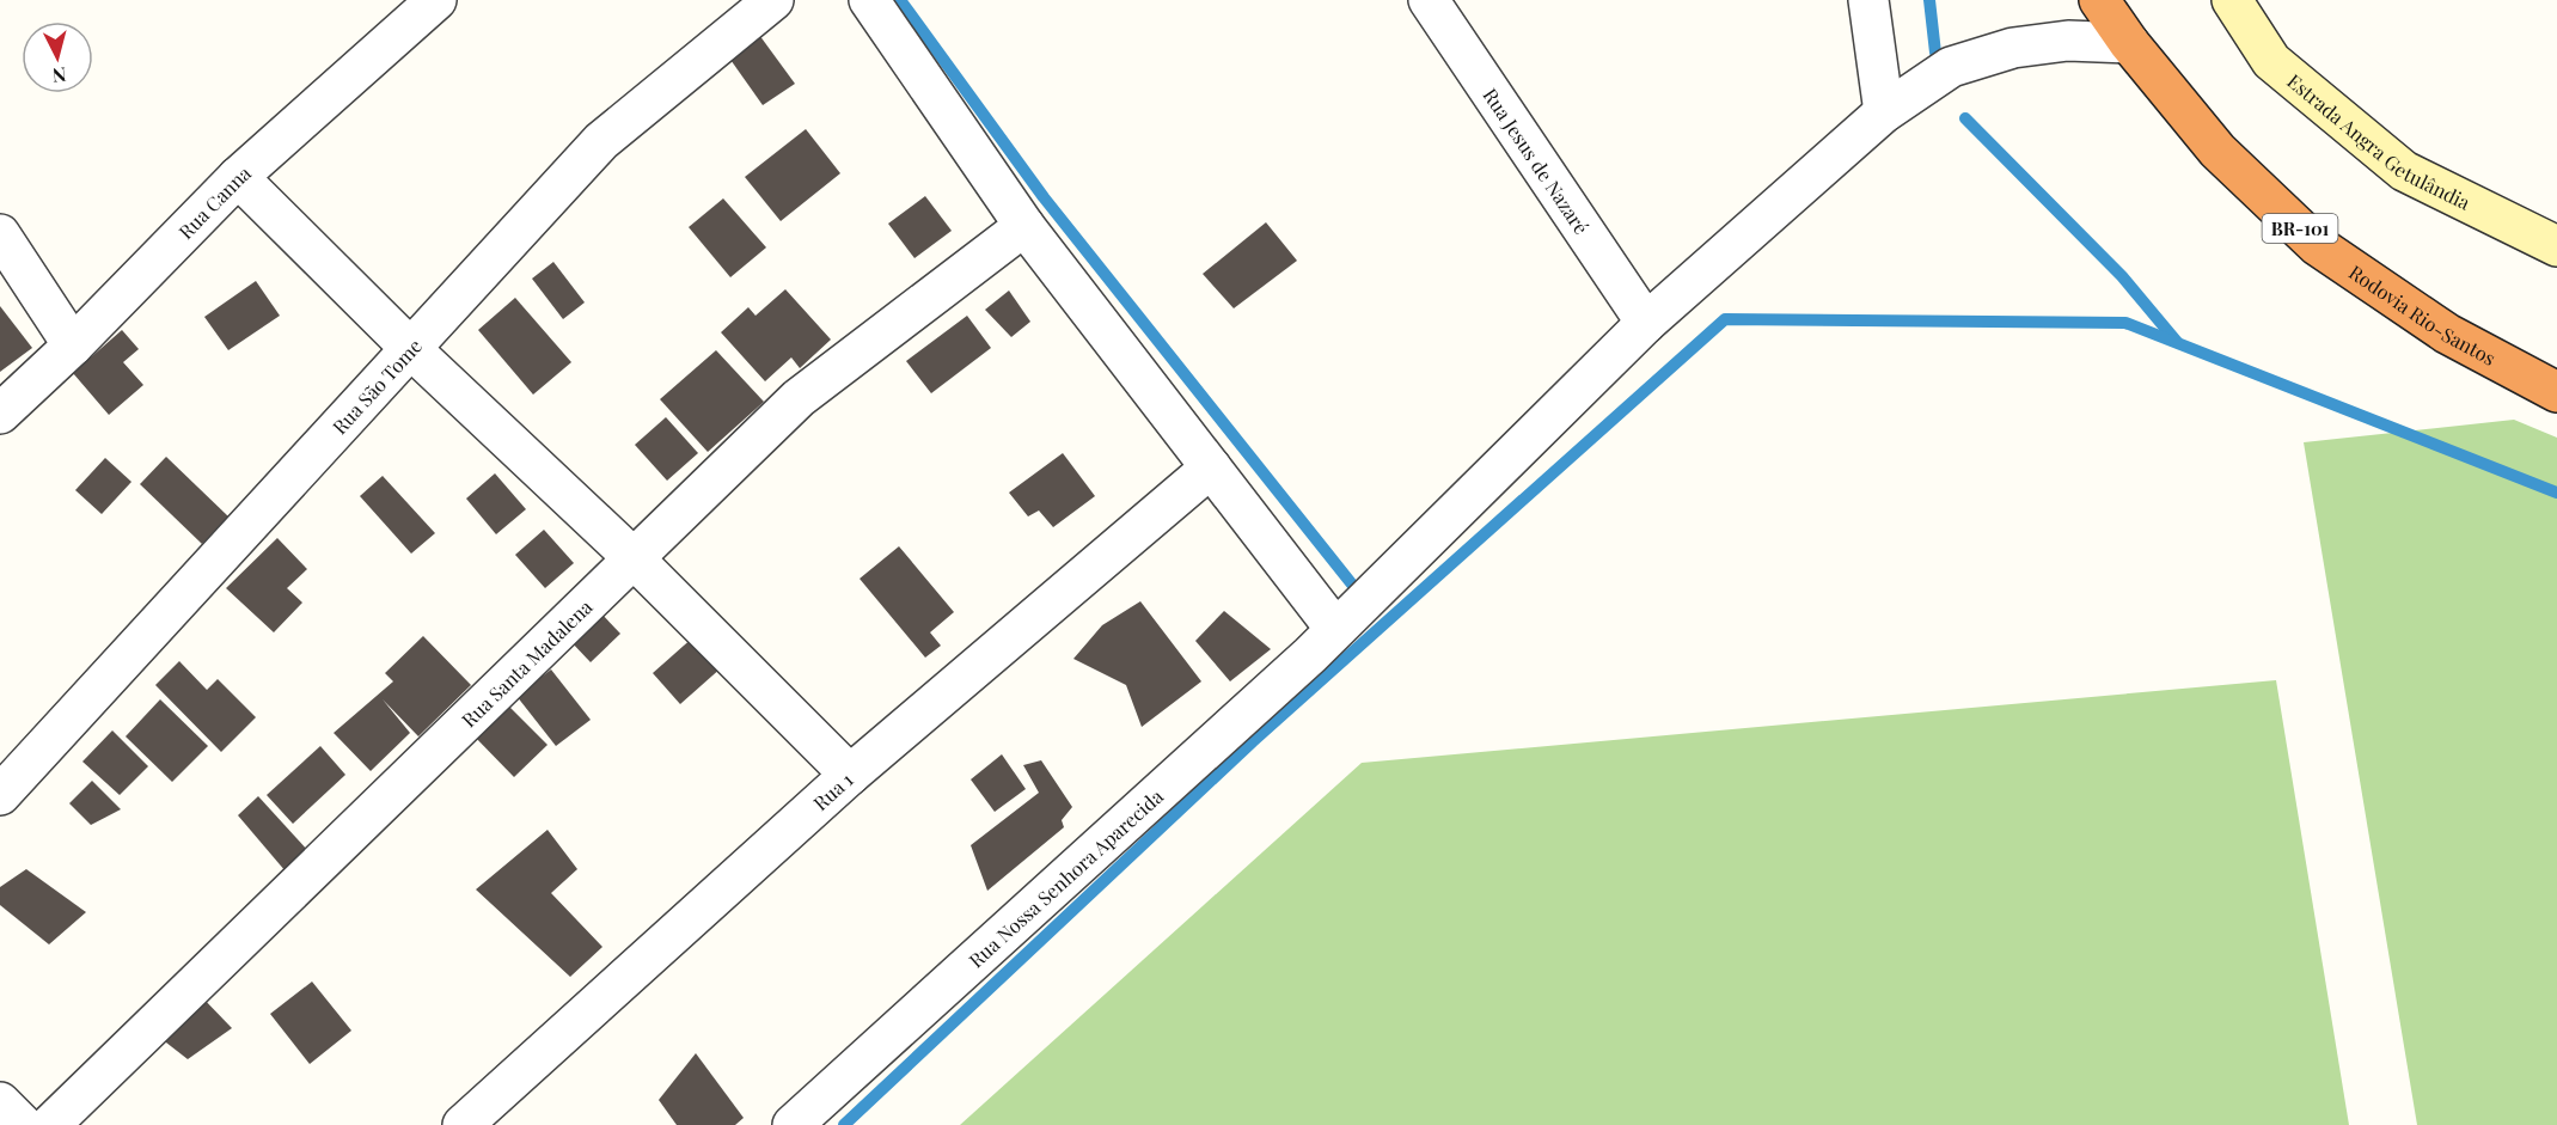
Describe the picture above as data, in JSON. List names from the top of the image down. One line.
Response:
{"streets":{"highway":["BR-101","Rodovia Rio-Santos"],"street":["Estrada Angra Getulândia","Rua Jesus de Nazaré","Rua Canna","Rua São Tome","Rua Santa Madalena","Rua 1","Rua Nossa Senhora Aparecida"]},"crossings":[["Rua Jesus de Nazaré","Rua Nossa Senhora Aparecida"],["Rodovia Rio-Santos","Rua Nossa Senhora Aparecida"]],"north":"bottom"}
